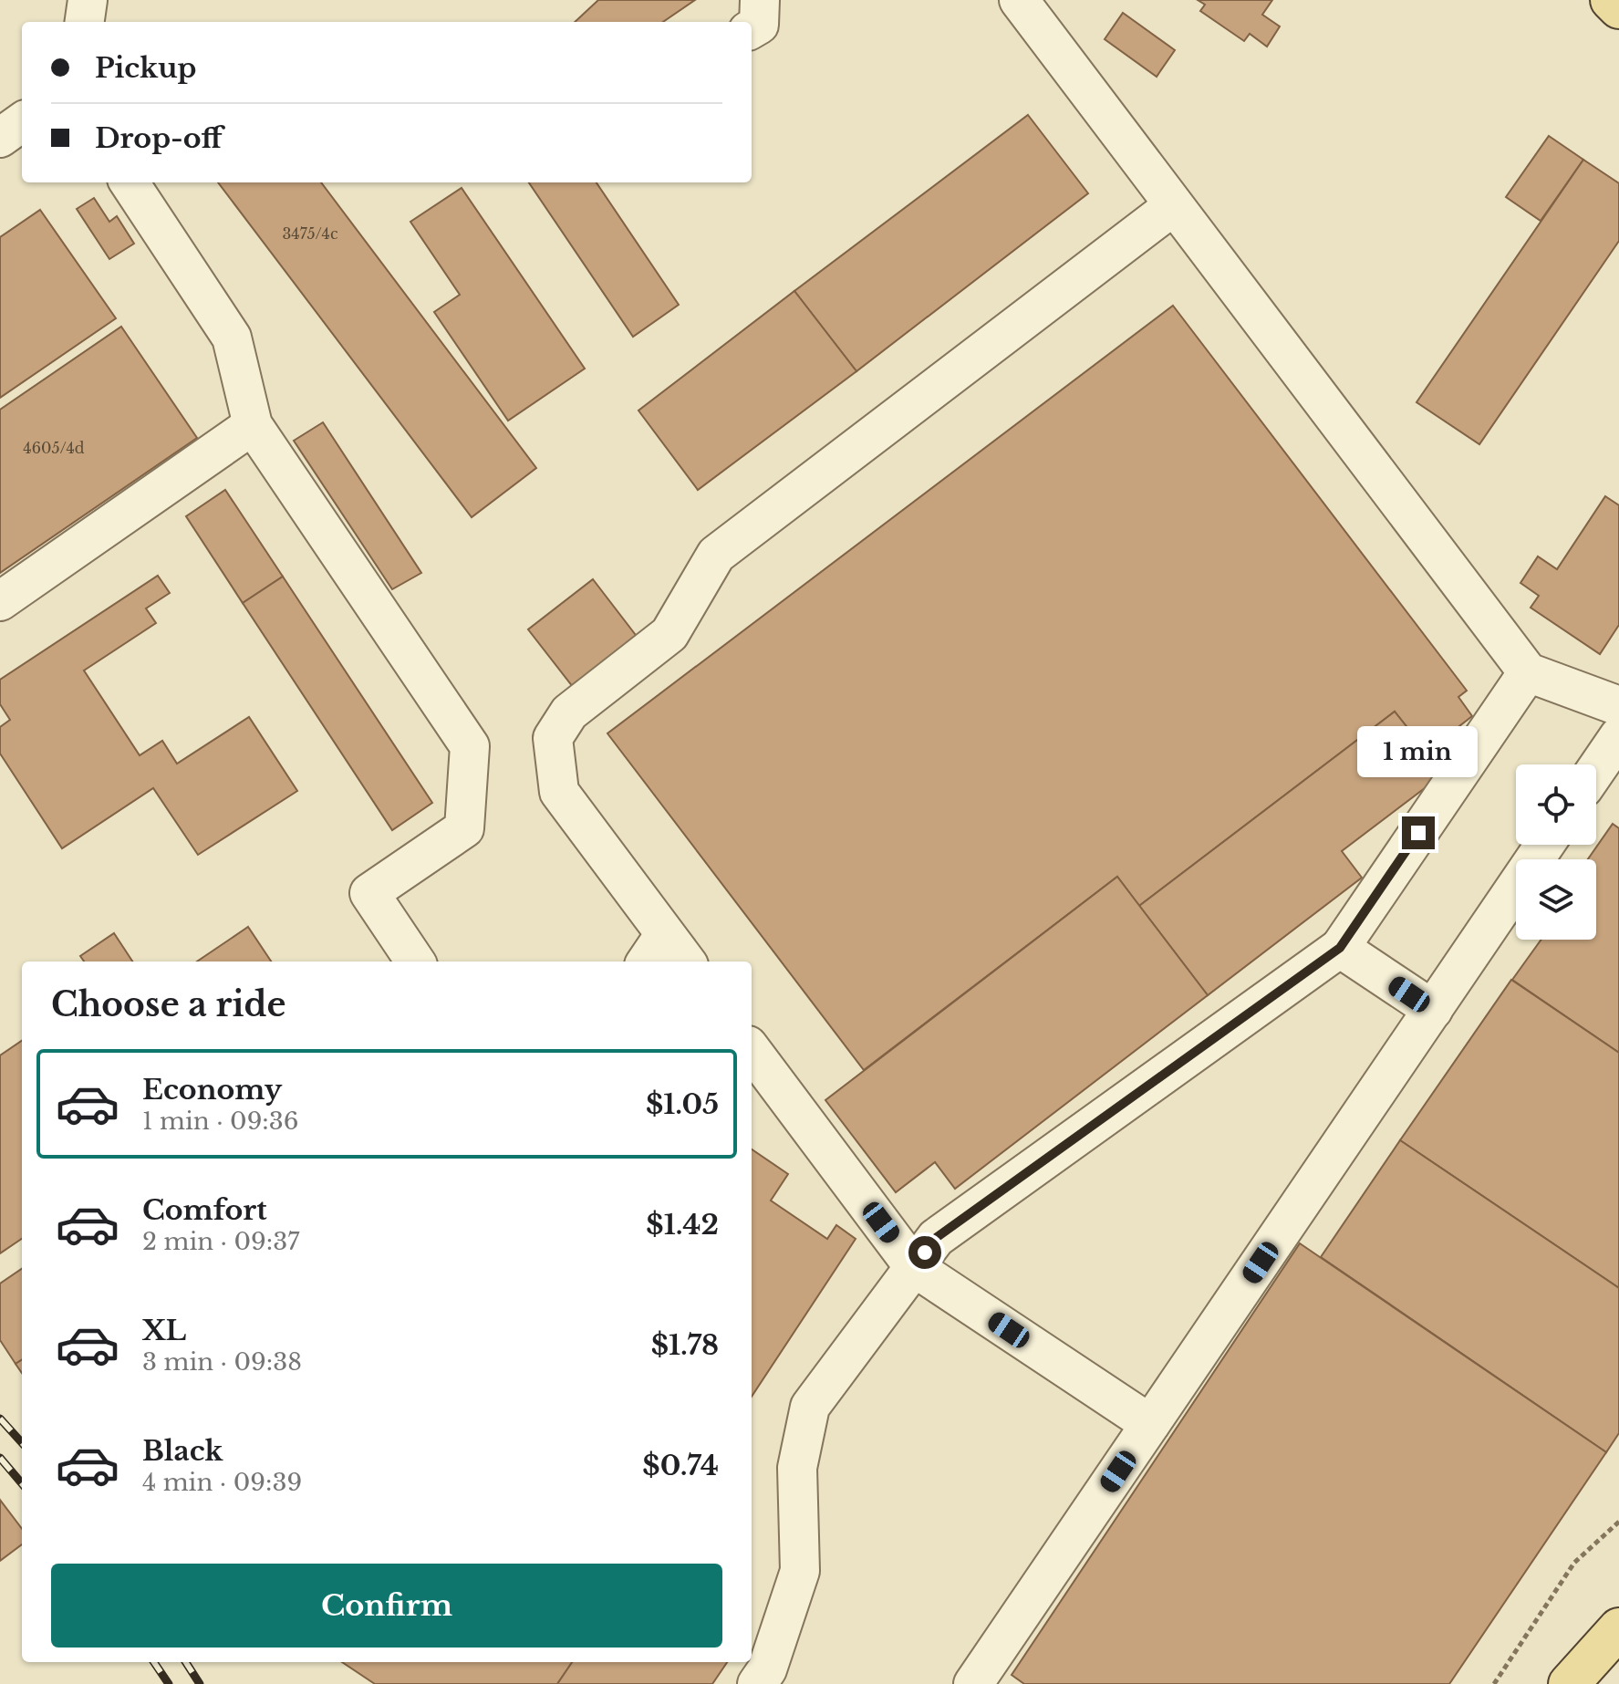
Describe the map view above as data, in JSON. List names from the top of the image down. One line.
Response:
{"house_numbers":["3475/4c","4605/4d"],"page":{"banner":["Pickup","Drop-off"],"bubble":"1 min","heading":"Choose a ride","list":[{"name":"Economy","note":"1 min · 09:36","value":"$1.05"},{"name":"Comfort","note":"2 min · 09:37","value":"$1.42"},{"name":"XL","note":"3 min · 09:38","value":"$1.78"},{"name":"Black","note":"4 min · 09:39","value":"$0.74"}],"buttons":"Confirm"}}
